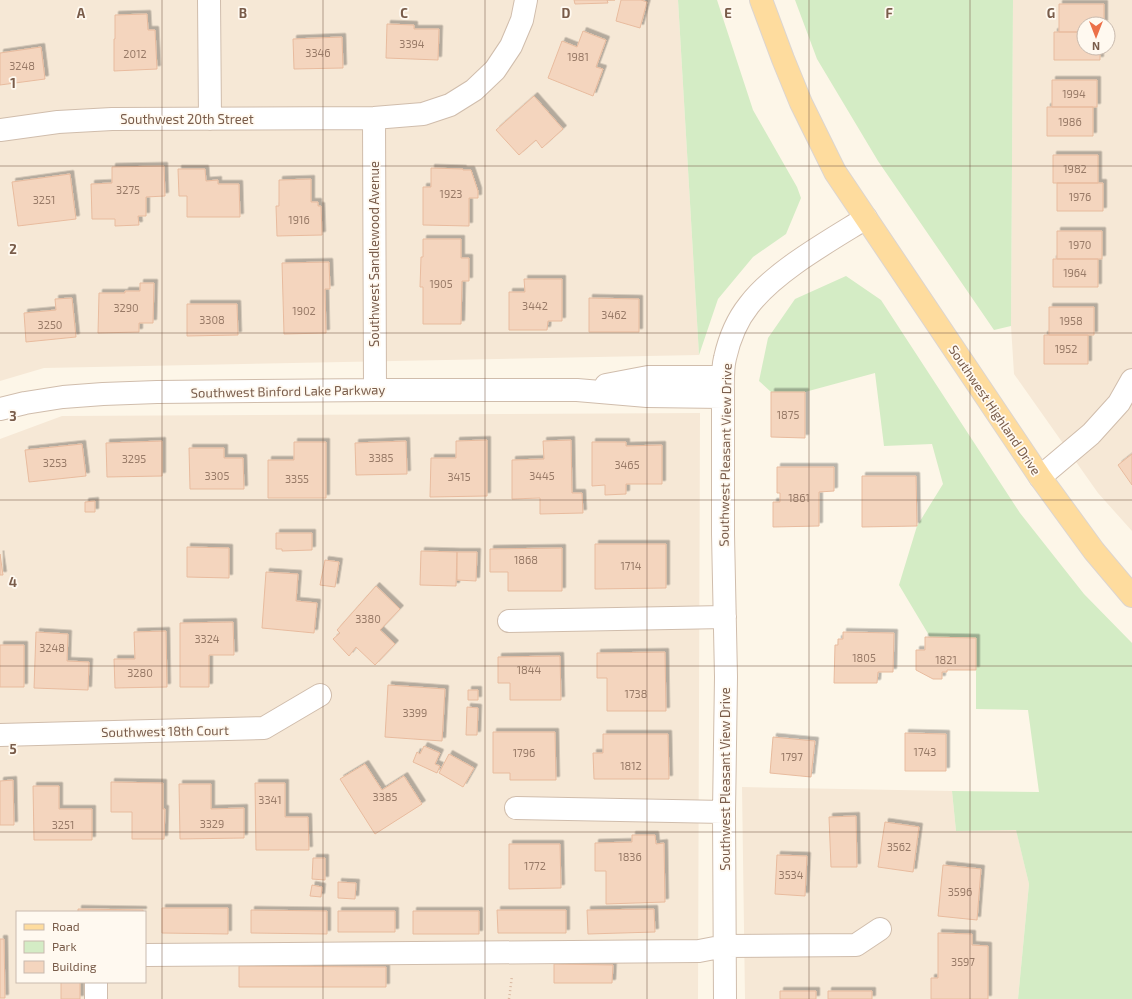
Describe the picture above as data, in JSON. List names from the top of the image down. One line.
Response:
{"streets":{"main road":["Southwest Highland Drive"],"street":["Southwest 20th Street","Southwest Sandlewood Avenue","Southwest Binford Lake Parkway","Southwest Pleasant View Drive","Southwest 18th Court"]},"crossings":[["Southwest 20th Street","Southwest Sandlewood Avenue"],["Southwest Sandlewood Avenue","Southwest Binford Lake Parkway"],["Southwest Binford Lake Parkway","Southwest Pleasant View Drive"],["Southwest Highland Drive","Southwest Pleasant View Drive"]],"house_numbers":["3394","3346","2012","1981","3248","1994","1986","1982","3275","1923","1976","3251","1916","1970","1964","1905","3442","3290","1902","3462","3308","1958","3250","1952","1875","3385","3295","3253","3465","3305","3445","3415","3355","1861","1868","1714","3380","3324","3248","1805","1821","1844","3280","1738","3399","1743","1796","1797","1812","3385","3341","3329","3251","3562","1836","1772","3534","3596","3597"],"legend":["Road","Park","Building"],"north":"bottom","grid":{"columns":["A","B","C","D","E","F","G"],"rows":["1","2","3","4","5"]}}
